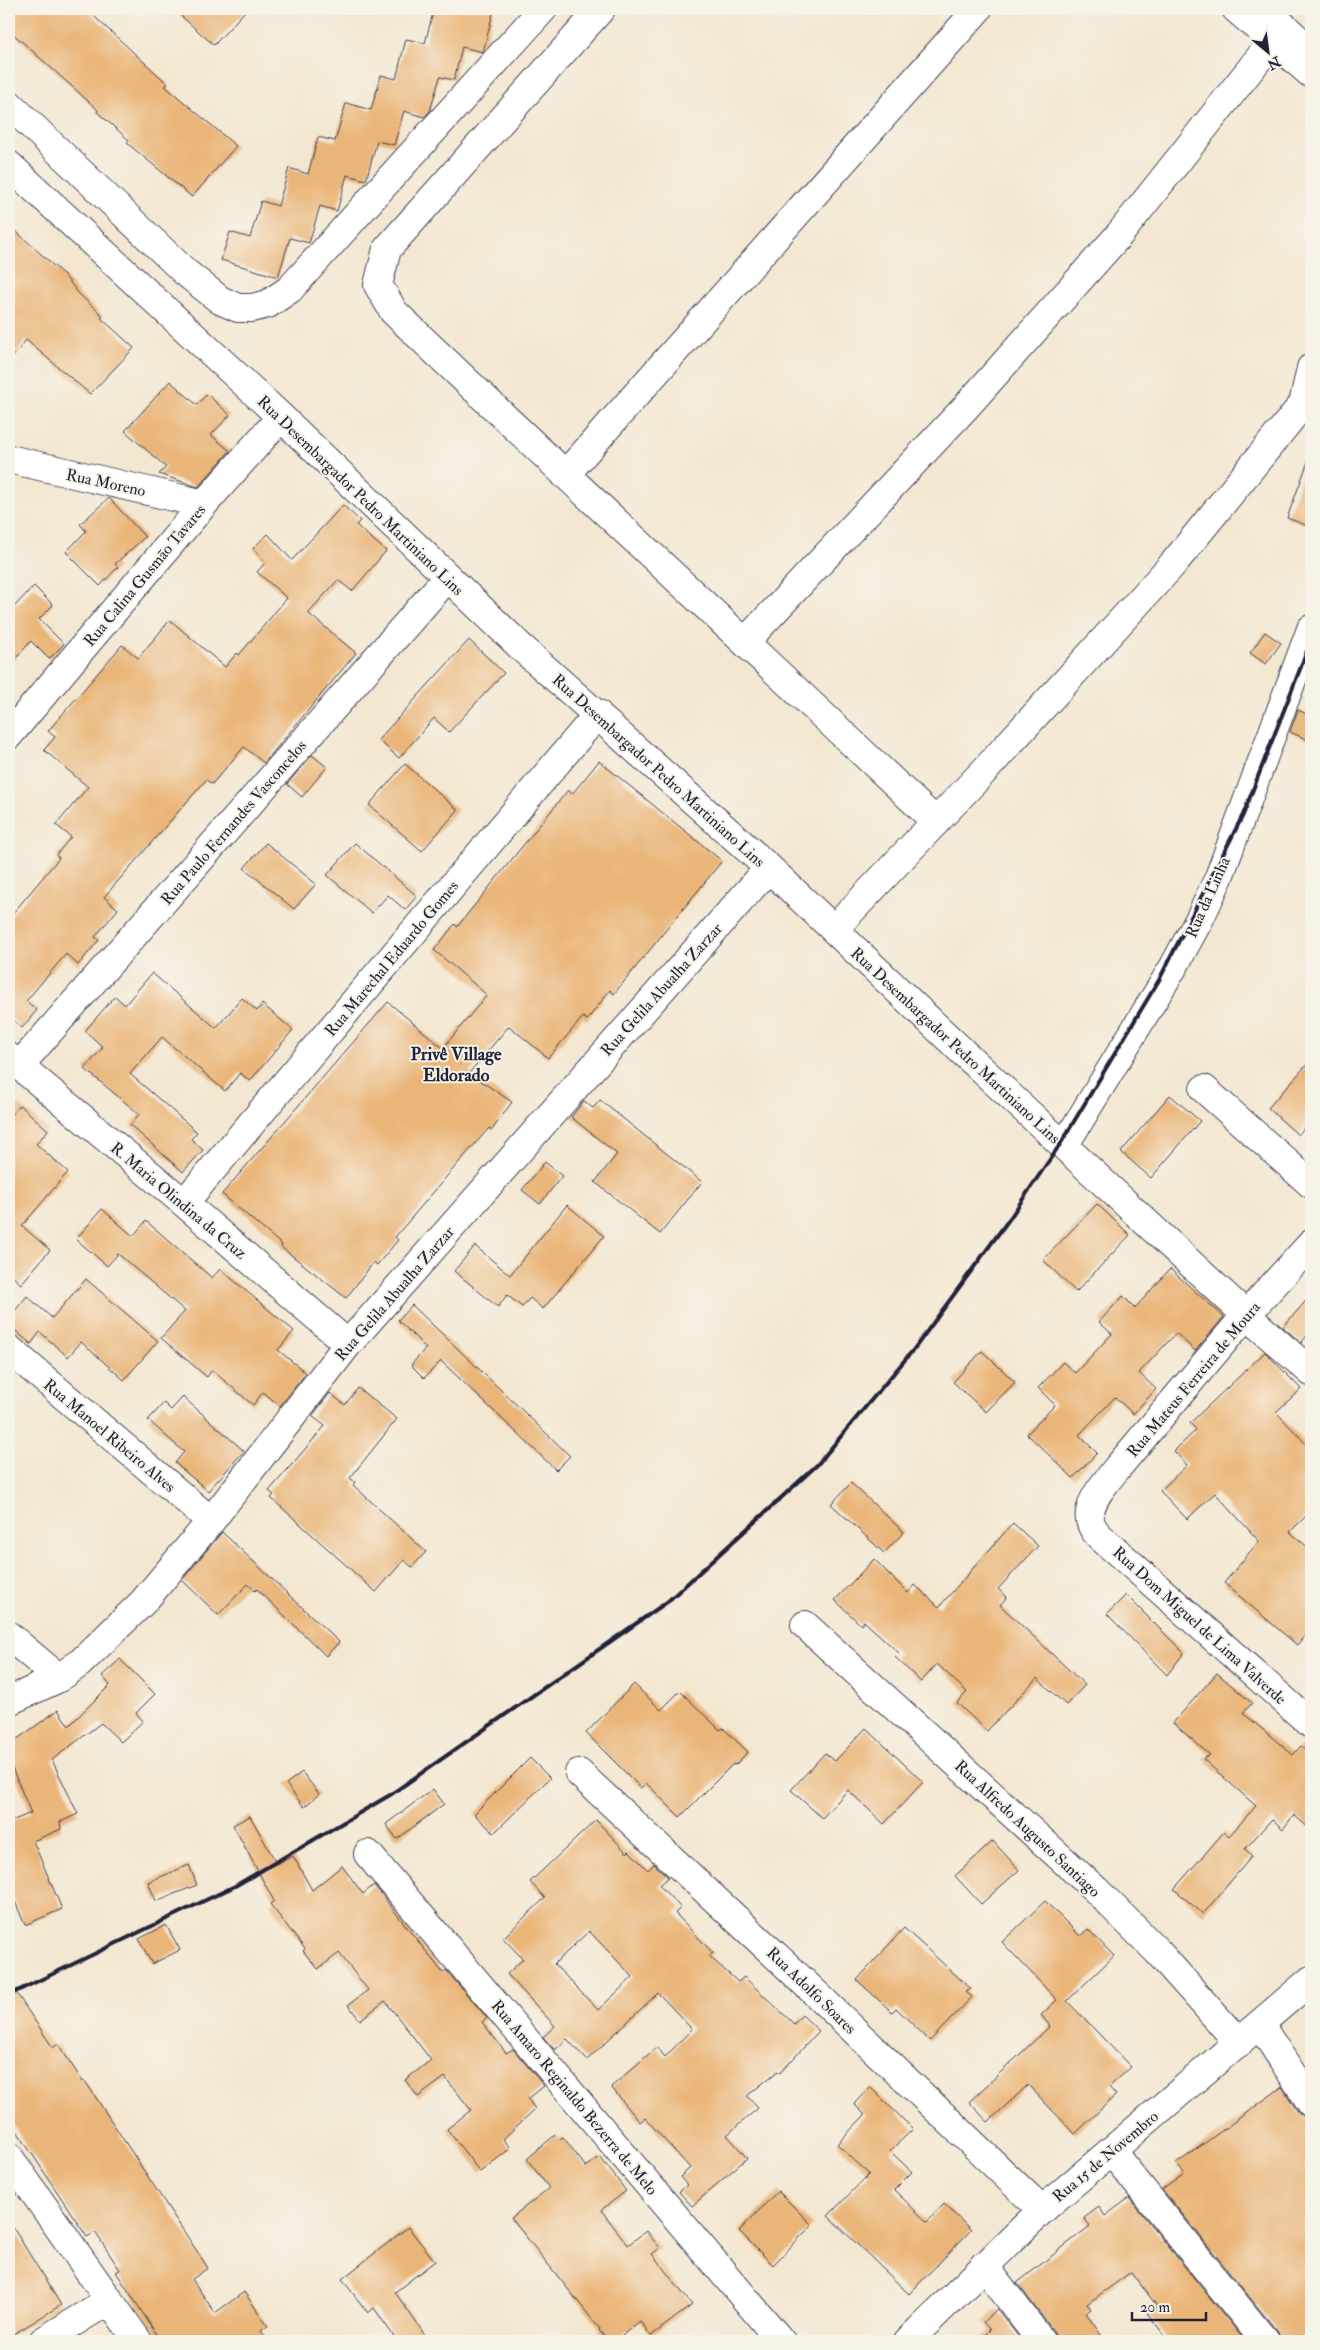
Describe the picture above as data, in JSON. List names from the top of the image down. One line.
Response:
{"streets":{"street":["Rua Moreno","Rua Desembargador Pedro Martiniano Lins","Rua Calina Gusmão Tavares","Rua Paulo Fernandes Vasconcelos","Rua da Linha","Rua Marechal Eduardo Gomes","Rua Gelila Abualha Zarzar","R. Maria Olindina da Cruz","Rua Mateus Ferreira de Moura","Rua Manoel Ribeiro Alves","Rua Dom Miguel de Lima Valverde","Rua Alfredo Augusto Santiago","Rua Adolfo Soares","Rua Amaro Reginaldo Bezerra de Melo","Rua 15 de Novembro"]},"crossings":[["Rua Moreno","Rua Calina Gusmão Tavares"],["Rua Desembargador Pedro Martiniano Lins","Rua Calina Gusmão Tavares"],["Rua Desembargador Pedro Martiniano Lins","Rua Paulo Fernandes Vasconcelos"],["Rua Desembargador Pedro Martiniano Lins","Rua da Linha"],["Rua Desembargador Pedro Martiniano Lins","Rua Marechal Eduardo Gomes"],["Rua Desembargador Pedro Martiniano Lins","Rua Gelila Abualha Zarzar"],["Rua Desembargador Pedro Martiniano Lins","Rua Mateus Ferreira de Moura"],["Rua Paulo Fernandes Vasconcelos","R. Maria Olindina da Cruz"],["Rua Marechal Eduardo Gomes","R. Maria Olindina da Cruz"],["Rua Gelila Abualha Zarzar","R. Maria Olindina da Cruz"],["Rua Gelila Abualha Zarzar","Rua Manoel Ribeiro Alves"],["Rua Mateus Ferreira de Moura","Rua Dom Miguel de Lima Valverde"],["Rua Alfredo Augusto Santiago","Rua 15 de Novembro"],["Rua Adolfo Soares","Rua 15 de Novembro"]],"districts":["Privê Village Eldorado"],"scale_bar":"20 m","north":"bottom right"}
